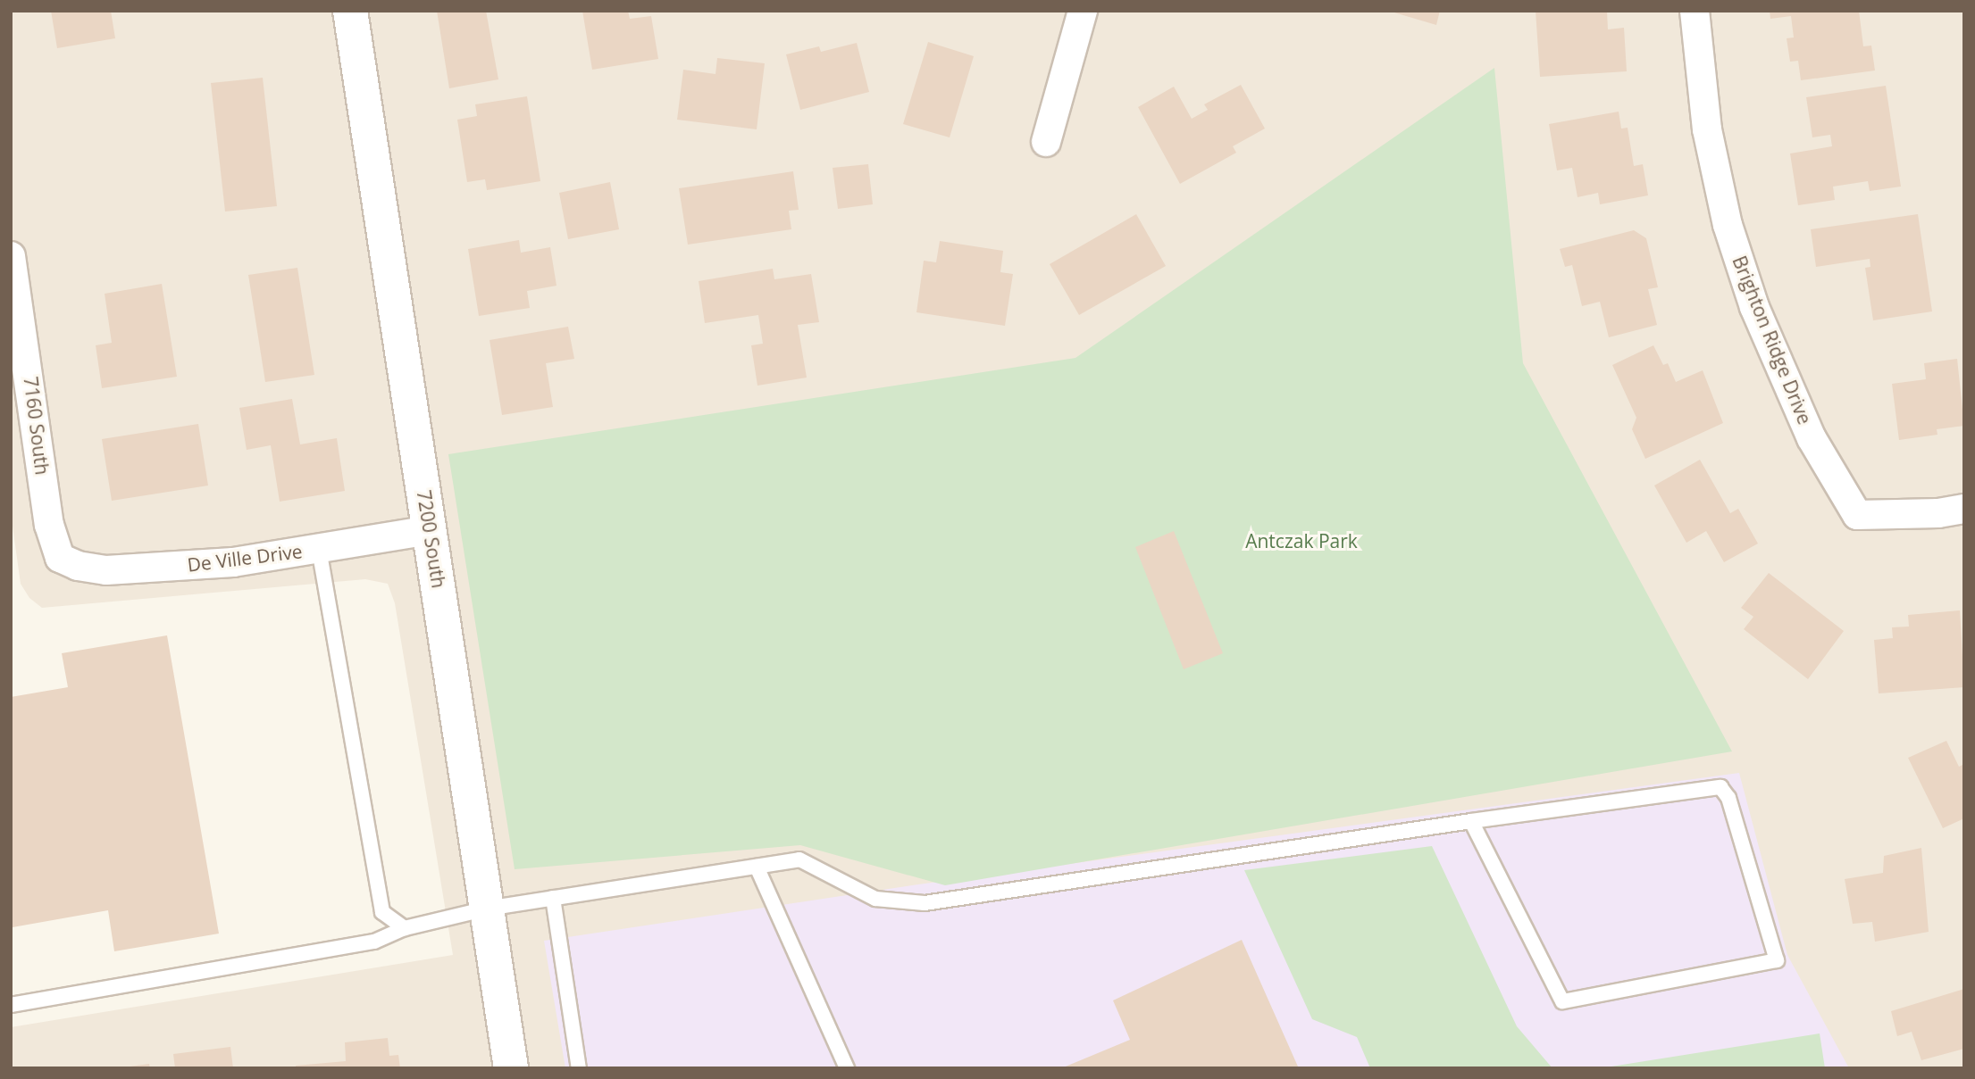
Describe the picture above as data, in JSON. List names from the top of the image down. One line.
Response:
{"streets":{"street":["Brighton Ridge Drive","7160 South","7200 South","De Ville Drive"]},"crossings":[["7160 South","De Ville Drive"],["7200 South","De Ville Drive"]],"parks":["Antczak Park"]}
